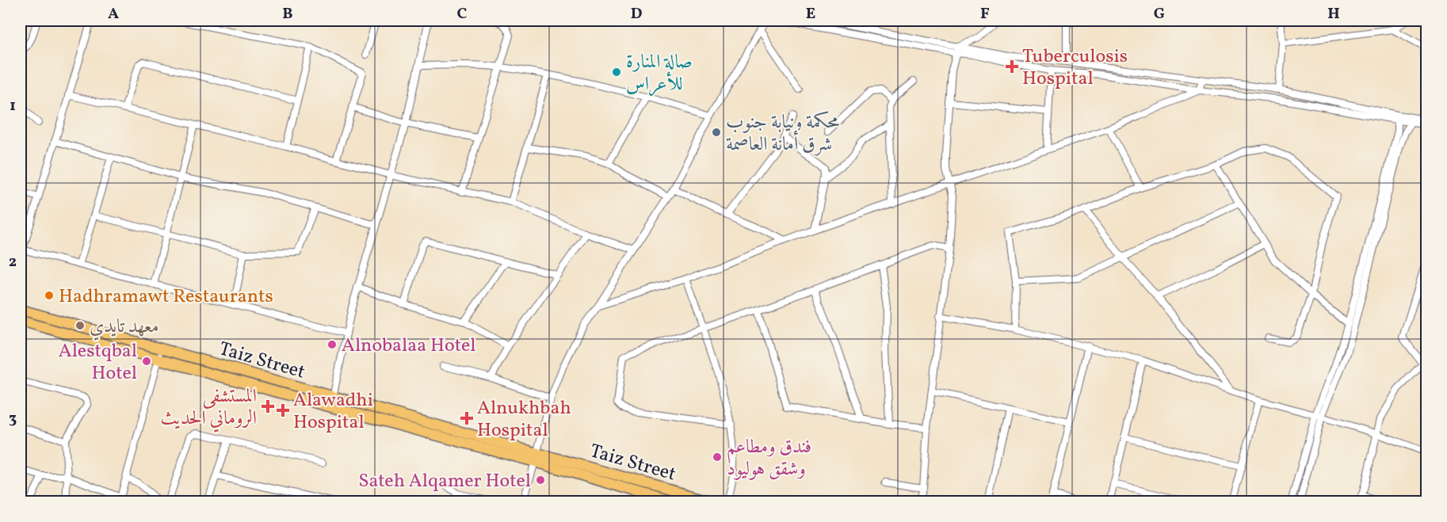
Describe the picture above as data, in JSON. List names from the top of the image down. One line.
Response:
{"streets":{"highway":["Taiz Street"]},"places":{"health":["Tuberculosis Hospital","المستشفى الروماني الحديث","Alawadhi Hospital","Alnukhbah Hospital"],"other":["صالة المنارة للأعراس","محكمة ونيابة جنوب شرق أمانة العاصمة","Hadhramawt Restaurants","معهد تايدي","Alnobalaa Hotel","Alestqbal Hotel","فندق ومطاعم وشقق هوليود","Sateh Alqamer Hotel"]},"grid":{"columns":["A","B","C","D","E","F","G","H"],"rows":["1","2","3"]}}
